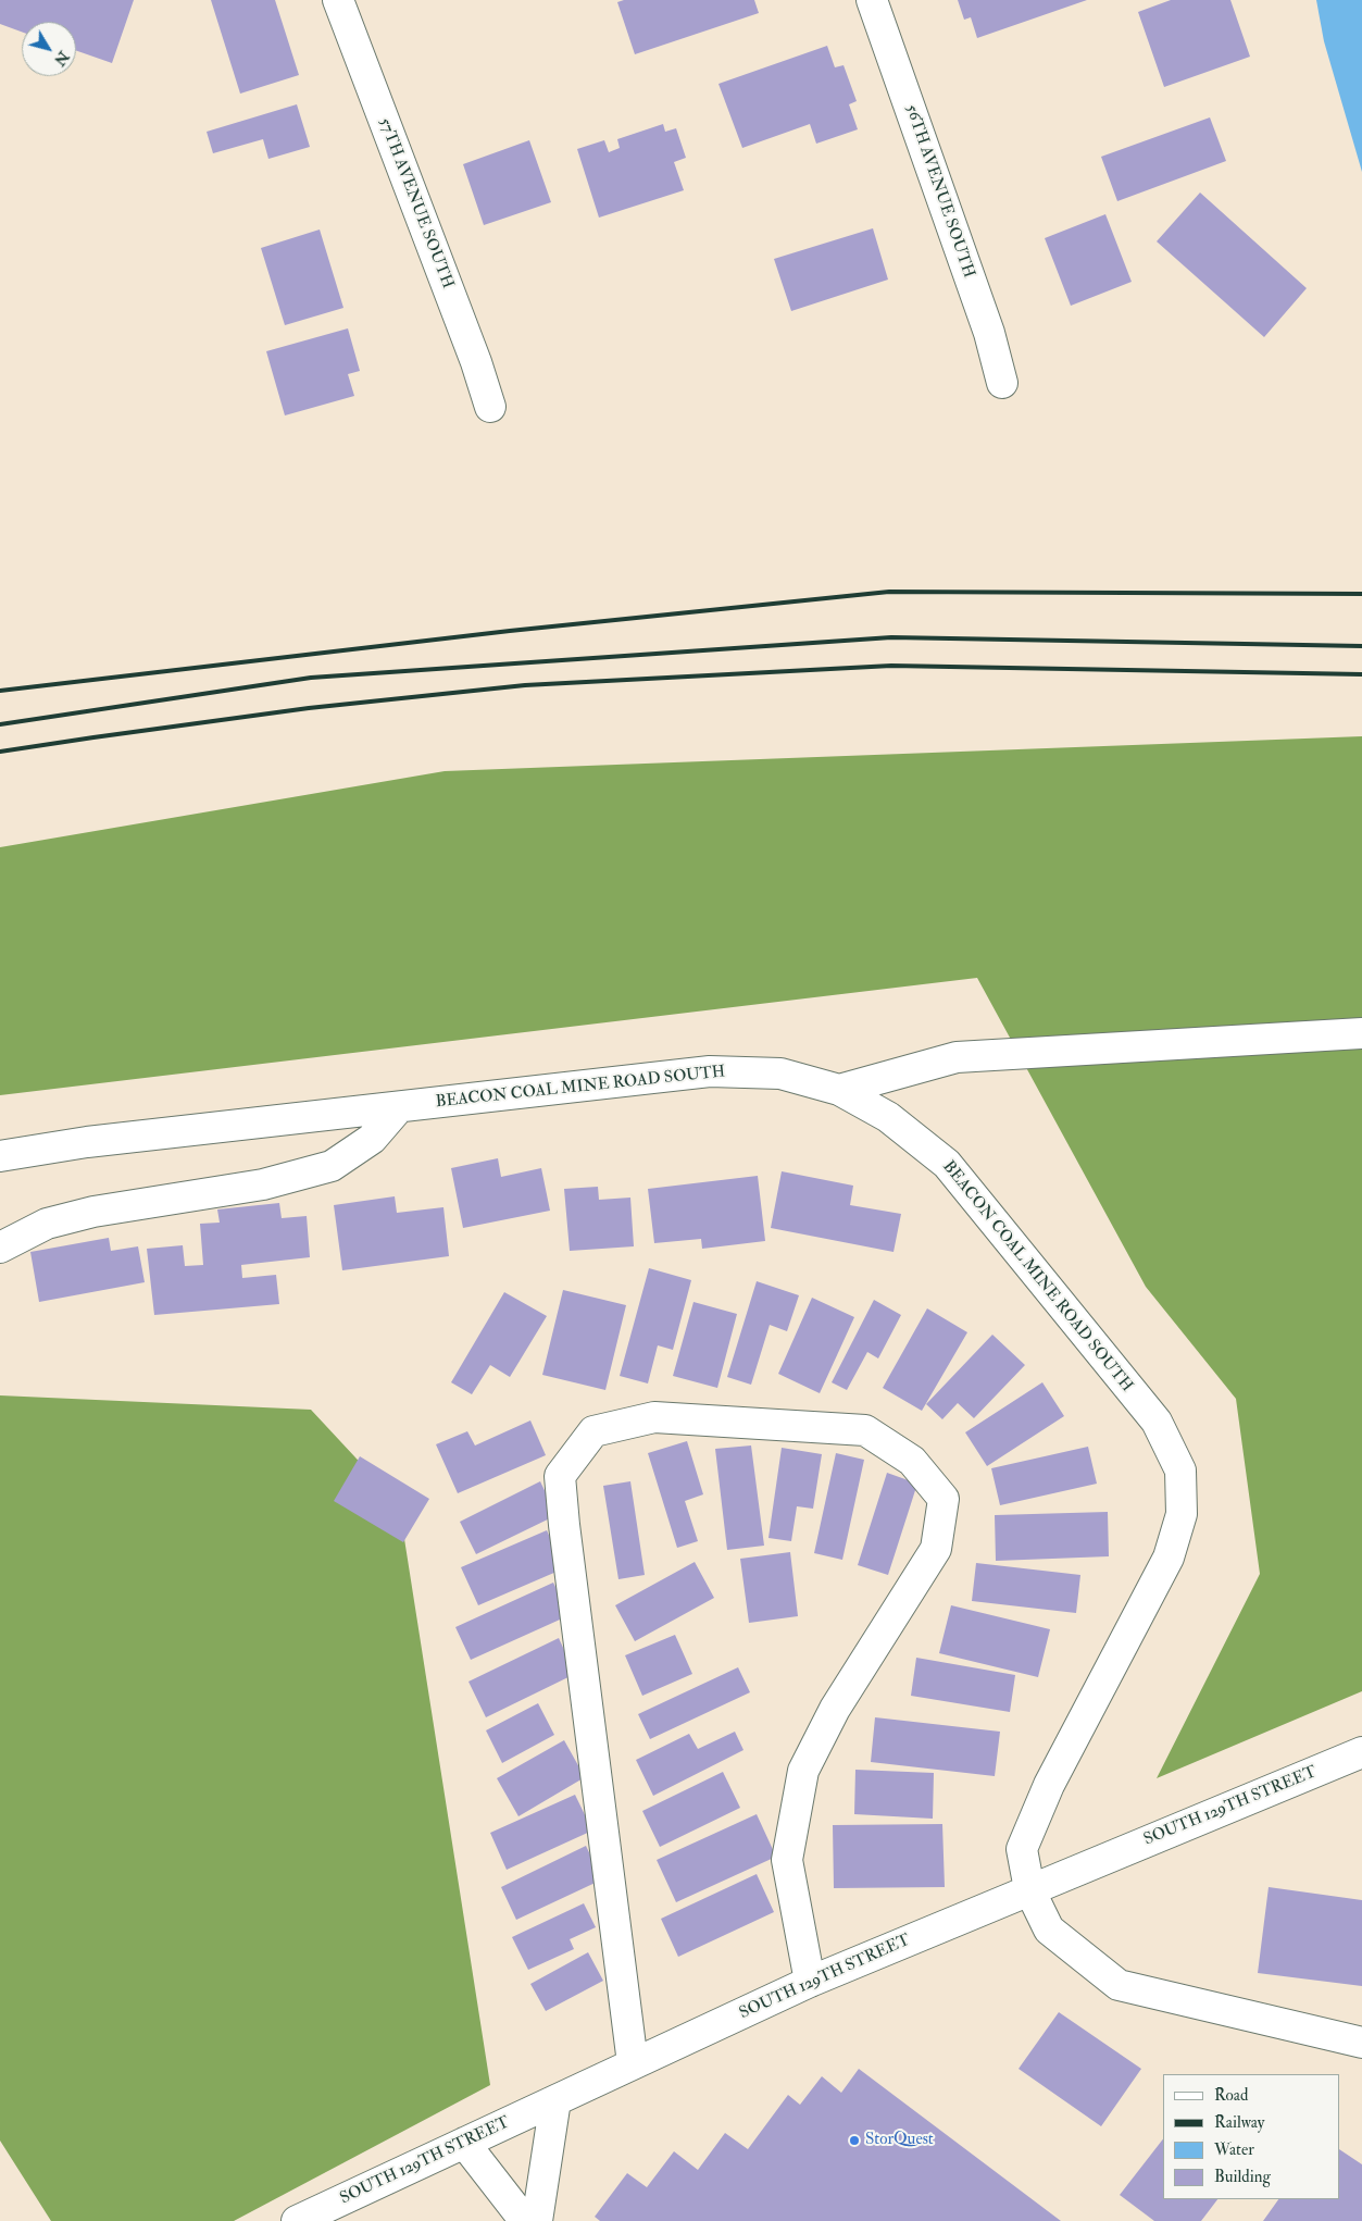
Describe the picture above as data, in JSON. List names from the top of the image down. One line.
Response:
{"streets":{"street":["56TH AVENUE SOUTH","57TH AVENUE SOUTH","BEACON COAL MINE ROAD SOUTH","SOUTH 129TH STREET"]},"crossings":[["BEACON COAL MINE ROAD SOUTH","SOUTH 129TH STREET"]],"places":["StorQuest"],"legend":["Road","Railway","Water","Building"],"north":"bottom right"}
